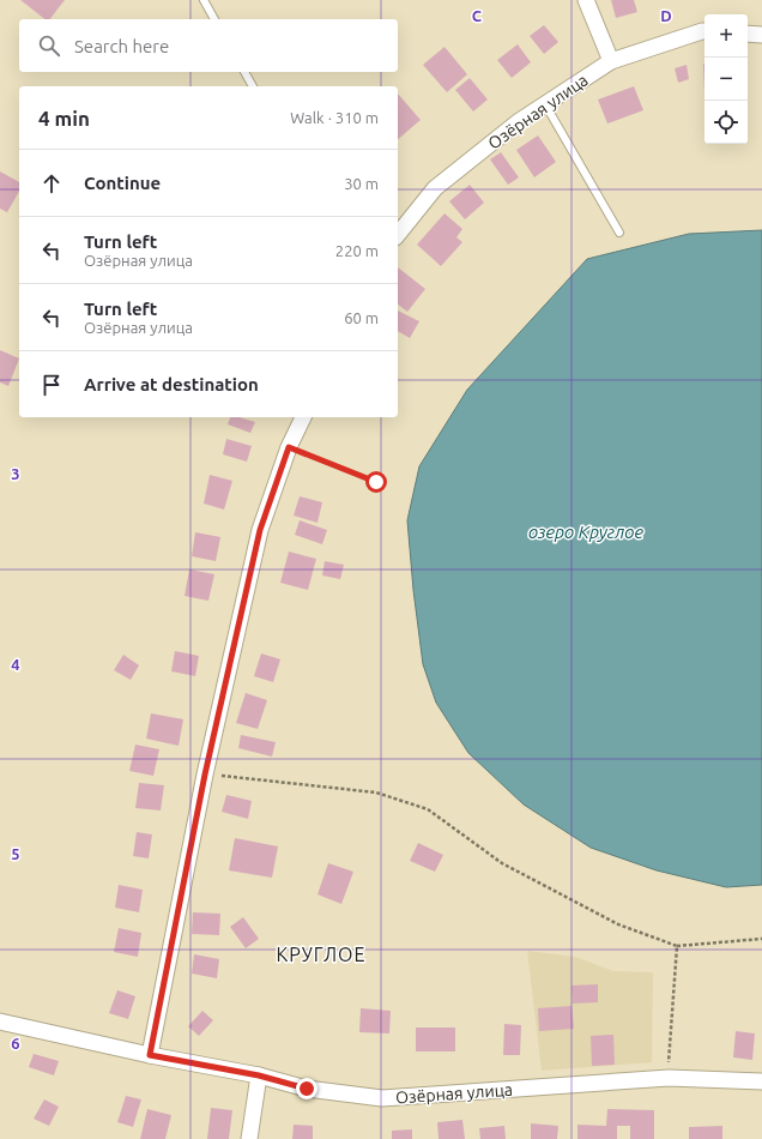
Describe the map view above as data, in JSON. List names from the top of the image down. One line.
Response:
{"streets":{"street":["Озёрная улица"]},"districts":["КРУГЛОЕ"],"water":["озеро Круглое"],"page":{"map_buttons":["+","−"],"search":"Search here","heading":["4 min","Walk · 310 m"],"list":[["Continue","30 m"],["Turn left","Озёрная улица","220 m"],["Turn left","Озёрная улица","60 m"],"Arrive at destination"]},"grid":{"columns":["C","D"],"rows":["3","4","5","6"]}}
